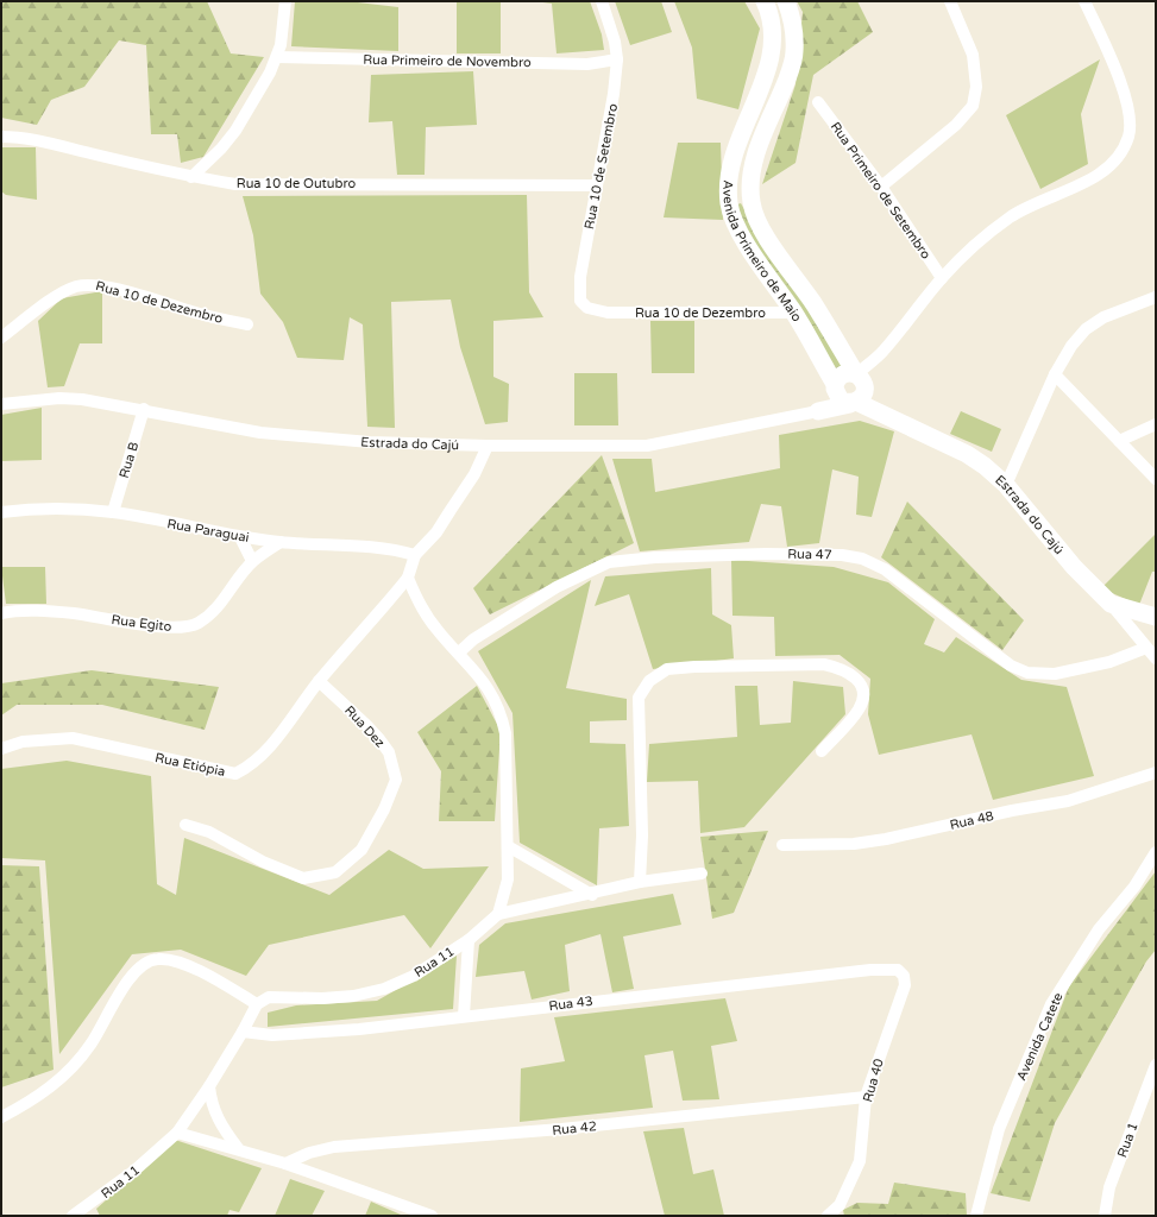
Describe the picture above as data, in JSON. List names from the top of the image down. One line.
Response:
{"streets":{"main road":["Avenida Primeiro de Maio","Estrada do Cajú"],"street":["Rua Primeiro de Novembro","Rua 10 de Setembro","Rua 10 de Outubro","Rua Primeiro de Setembro","Rua 10 de Dezembro","Rua B","Rua Paraguai","Rua 47","Rua Egito","Rua Dez","Rua Etiópia","Rua 48","Rua 11","Rua 43","Avenida Catete","Rua 40","Rua 42","Rua 1"]},"crossings":[["Rua Primeiro de Novembro","Rua 10 de Setembro"],["Rua 10 de Setembro","Rua 10 de Outubro"],["Rua 10 de Setembro","Rua 10 de Dezembro"],["Avenida Primeiro de Maio","Rua 10 de Dezembro"],["Avenida Primeiro de Maio","Estrada do Cajú"],["Estrada do Cajú","Rua B"],["Rua B","Rua Paraguai"],["Rua Paraguai","Rua Egito"],["Rua Dez","Rua Etiópia"],["Rua 11","Rua 43"],["Rua 43","Rua 40"],["Rua 40","Rua 42"]]}
